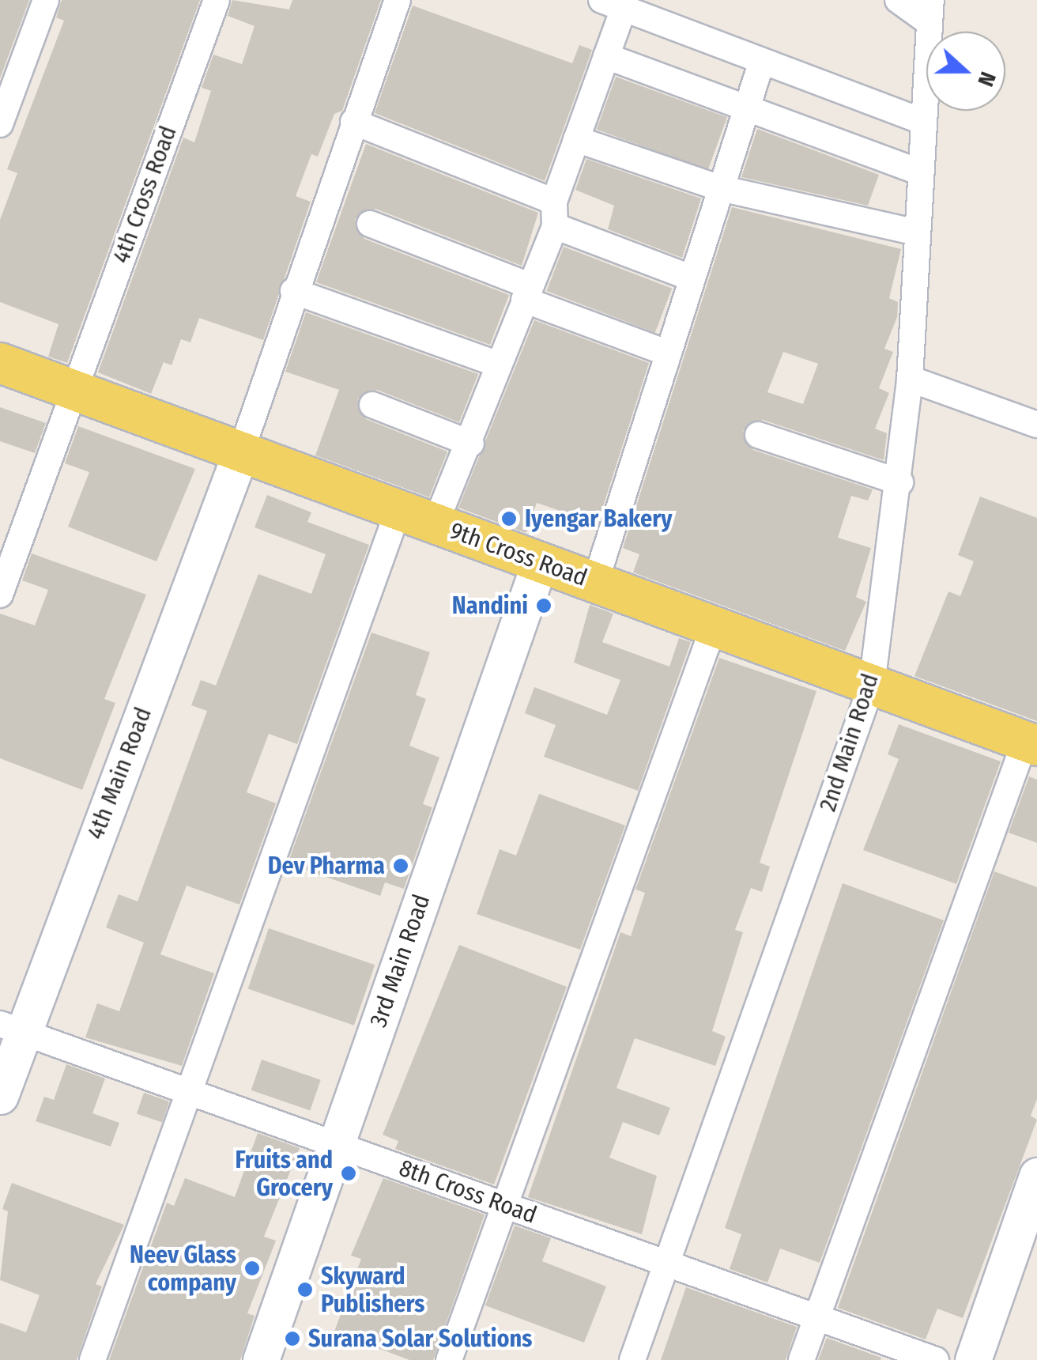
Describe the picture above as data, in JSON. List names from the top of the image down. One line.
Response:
{"streets":{"main road":["9th Cross Road"],"street":["4th Cross Road","2nd Main Road","4th Main Road","3rd Main Road","8th Cross Road"]},"crossings":[["4th Cross Road","9th Cross Road"],["9th Cross Road","2nd Main Road"],["9th Cross Road","4th Main Road"],["9th Cross Road","3rd Main Road"],["2nd Main Road","8th Cross Road"],["4th Main Road","8th Cross Road"],["3rd Main Road","8th Cross Road"]],"places":["Iyengar Bakery","Nandini","Dev Pharma","Fruits and Grocery","Neev Glass company","Skyward Publishers","Surana Solar Solutions"],"north":"right"}
